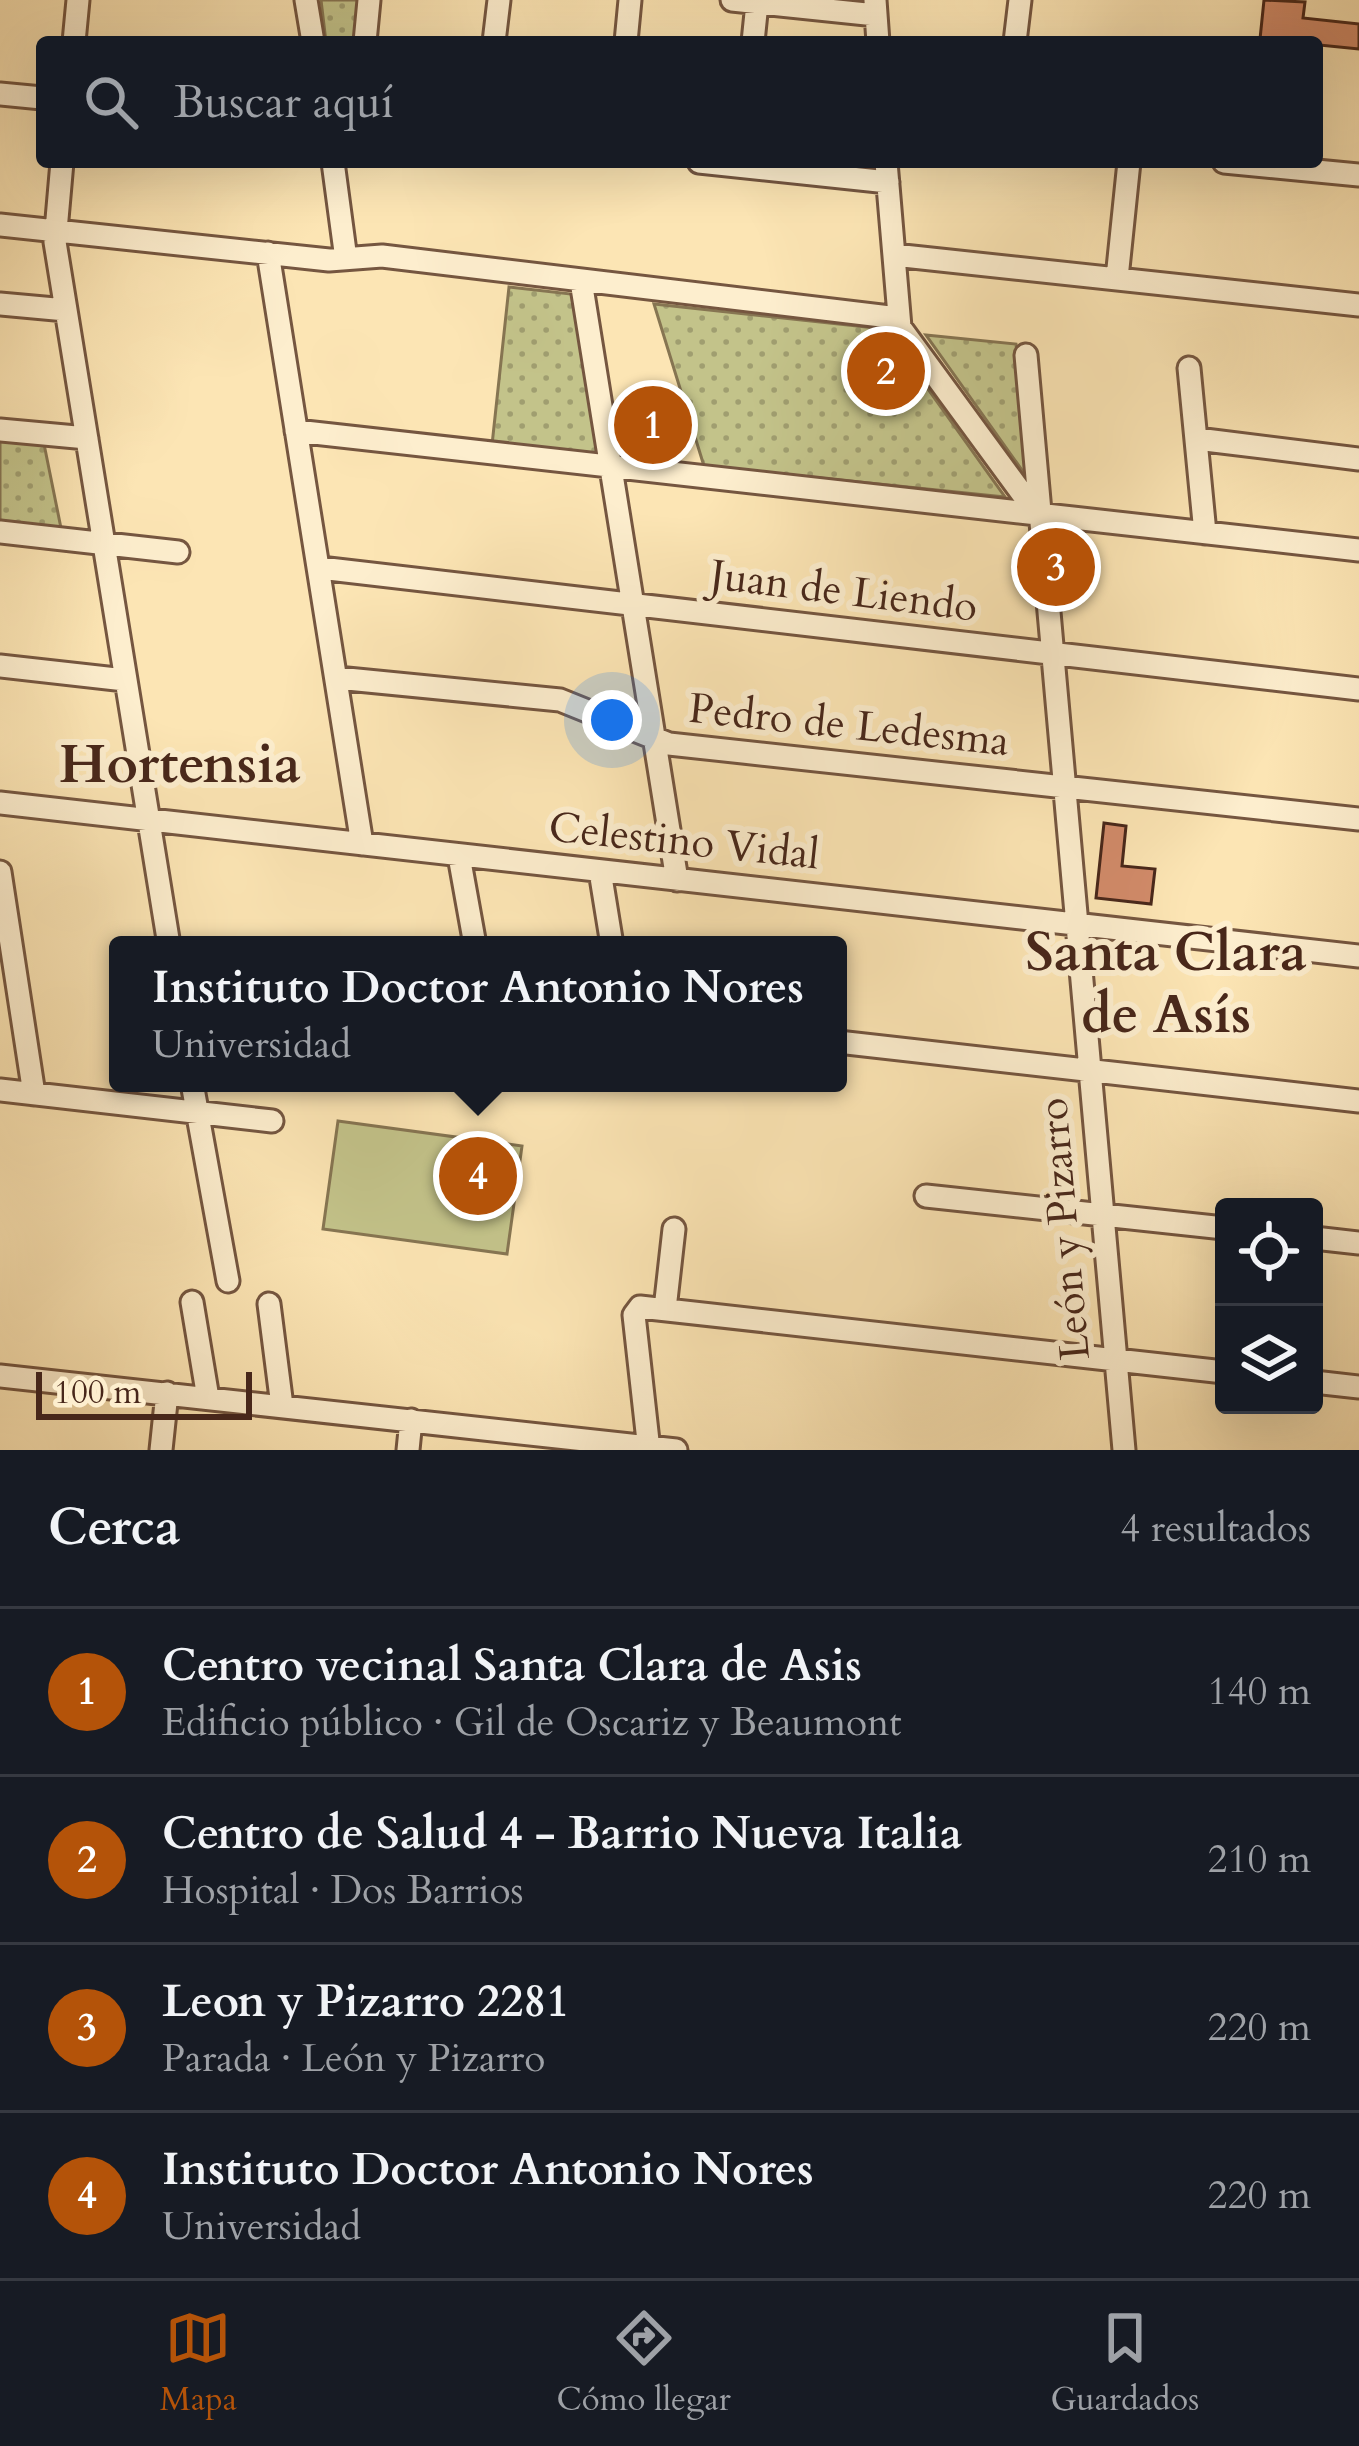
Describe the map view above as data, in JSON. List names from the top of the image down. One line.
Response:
{"streets":{"street":["Juan de Liendo","Pedro de Ledesma","Celestino Vidal","León y Pizarro"]},"crossings":[["Juan de Liendo","León y Pizarro"],["Pedro de Ledesma","León y Pizarro"],["Celestino Vidal","León y Pizarro"]],"districts":["Hortensia","Santa Clara de Asís"],"scale_bar":"100 m","page":{"search":"Buscar aquí","pins":["2","1","3","4"],"popup":["Instituto Doctor Antonio Nores","Universidad"],"scale":"100 m","heading":["Cerca","4 resultados"],"list":[{"mark":"1","name":"Centro vecinal Santa Clara de Asis","note":"Edificio público · Gil de Oscariz y Beaumont","value":"140 m"},{"mark":"2","name":"Centro de Salud 4 - Barrio Nueva Italia","note":"Hospital · Dos Barrios","value":"210 m"},{"mark":"3","name":"Leon y Pizarro 2281","note":"Parada · León y Pizarro","value":"220 m"},{"mark":"4","name":"Instituto Doctor Antonio Nores","note":"Universidad","value":"220 m"}],"nav":["Mapa","Cómo llegar","Guardados"]}}
